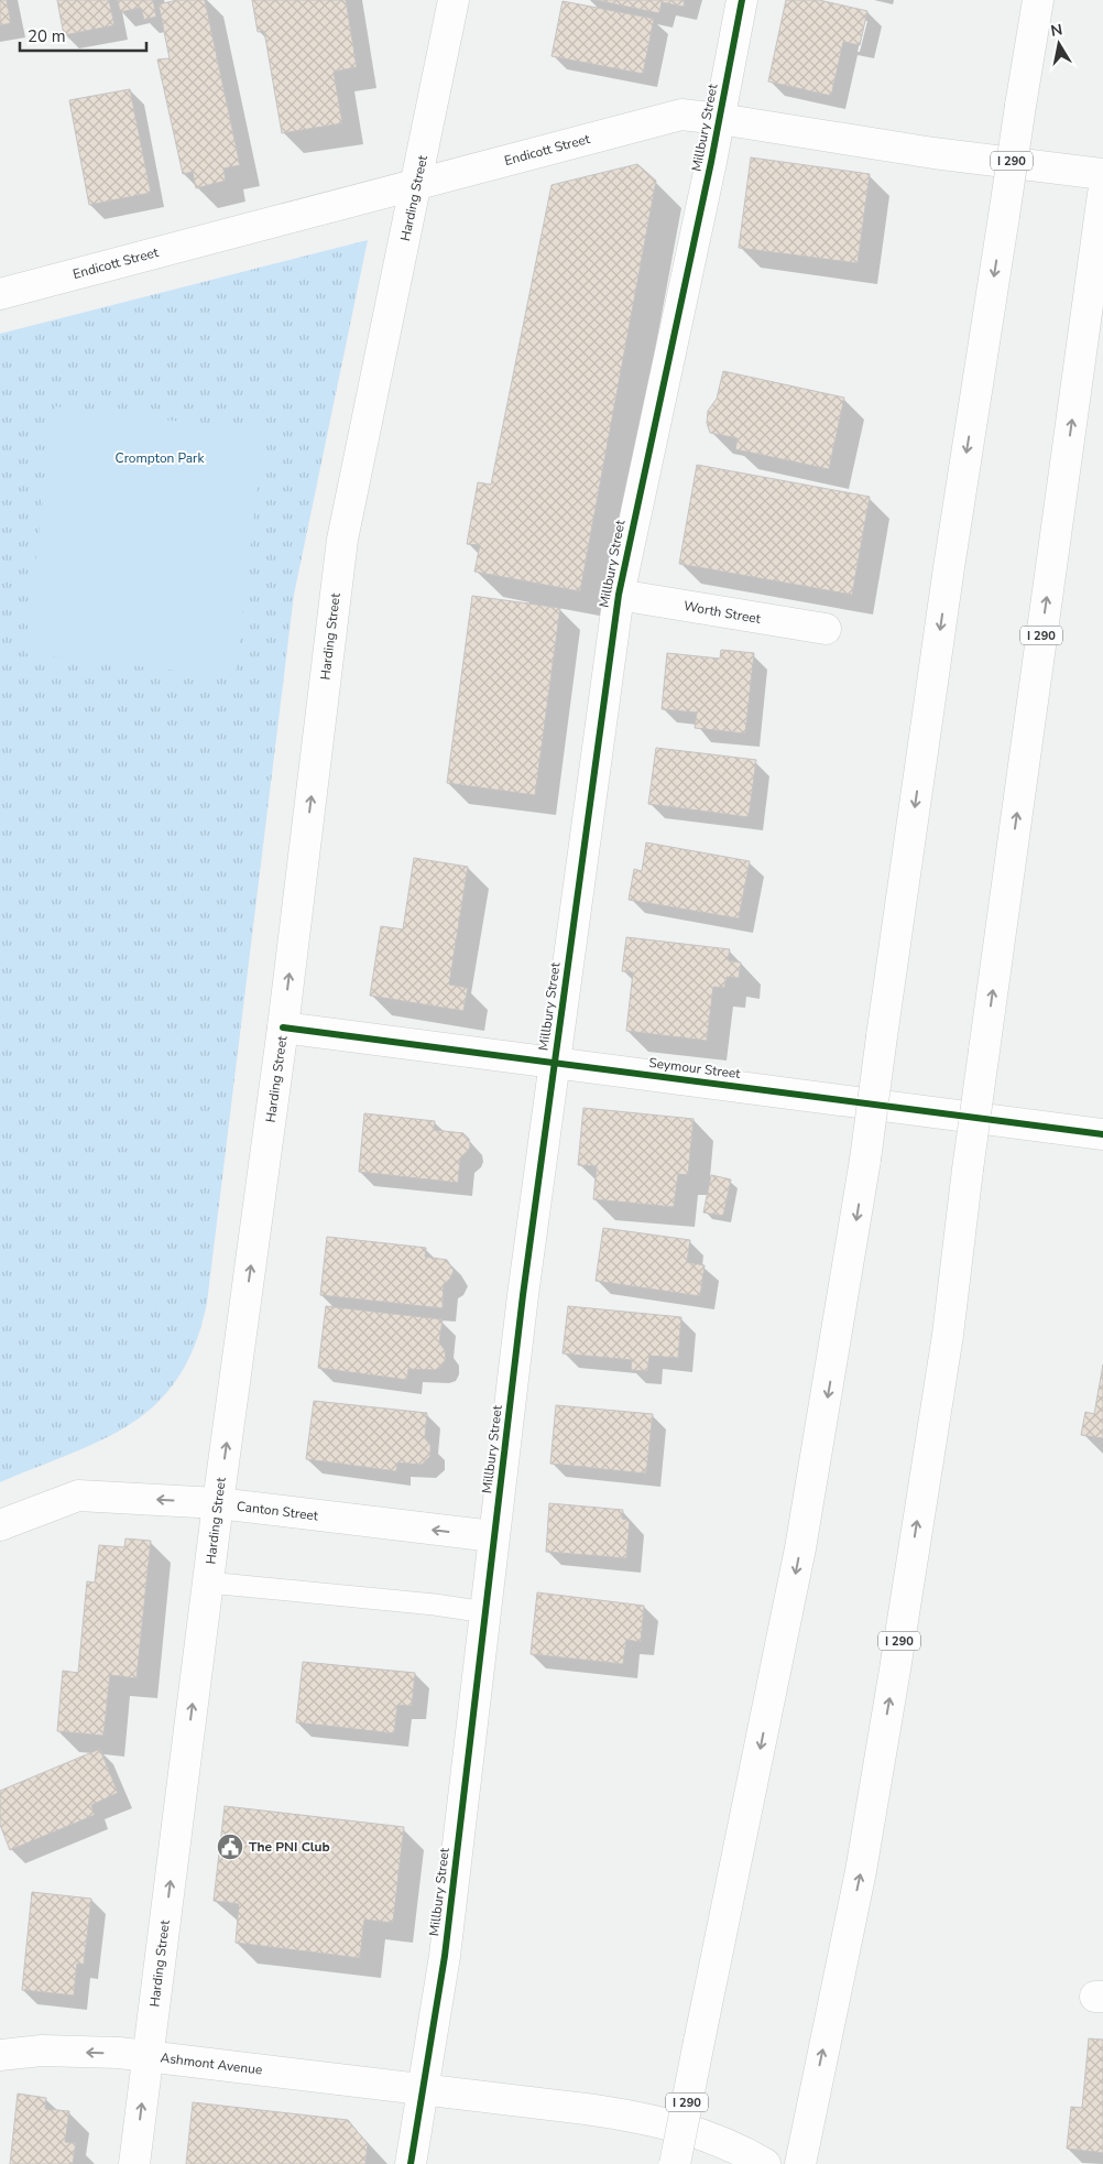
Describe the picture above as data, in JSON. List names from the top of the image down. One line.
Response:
{"streets":{"main road":["Millbury Street","Endicott Street","I 290","Harding Street","Worth Street","Seymour Street","Canton Street","Ashmont Avenue"]},"crossings":[["Millbury Street","Endicott Street"],["Millbury Street","Worth Street"],["Millbury Street","Seymour Street"],["Millbury Street","Canton Street"],["Millbury Street","Ashmont Avenue"],["Endicott Street","Harding Street"],["Harding Street","Seymour Street"],["Harding Street","Canton Street"],["Harding Street","Ashmont Avenue"]],"one_way":["Harding Street","Canton Street"],"parks":["Crompton Park"],"places":{"public building":["The PNI Club"]},"scale_bar":"20 m","north":"top"}
